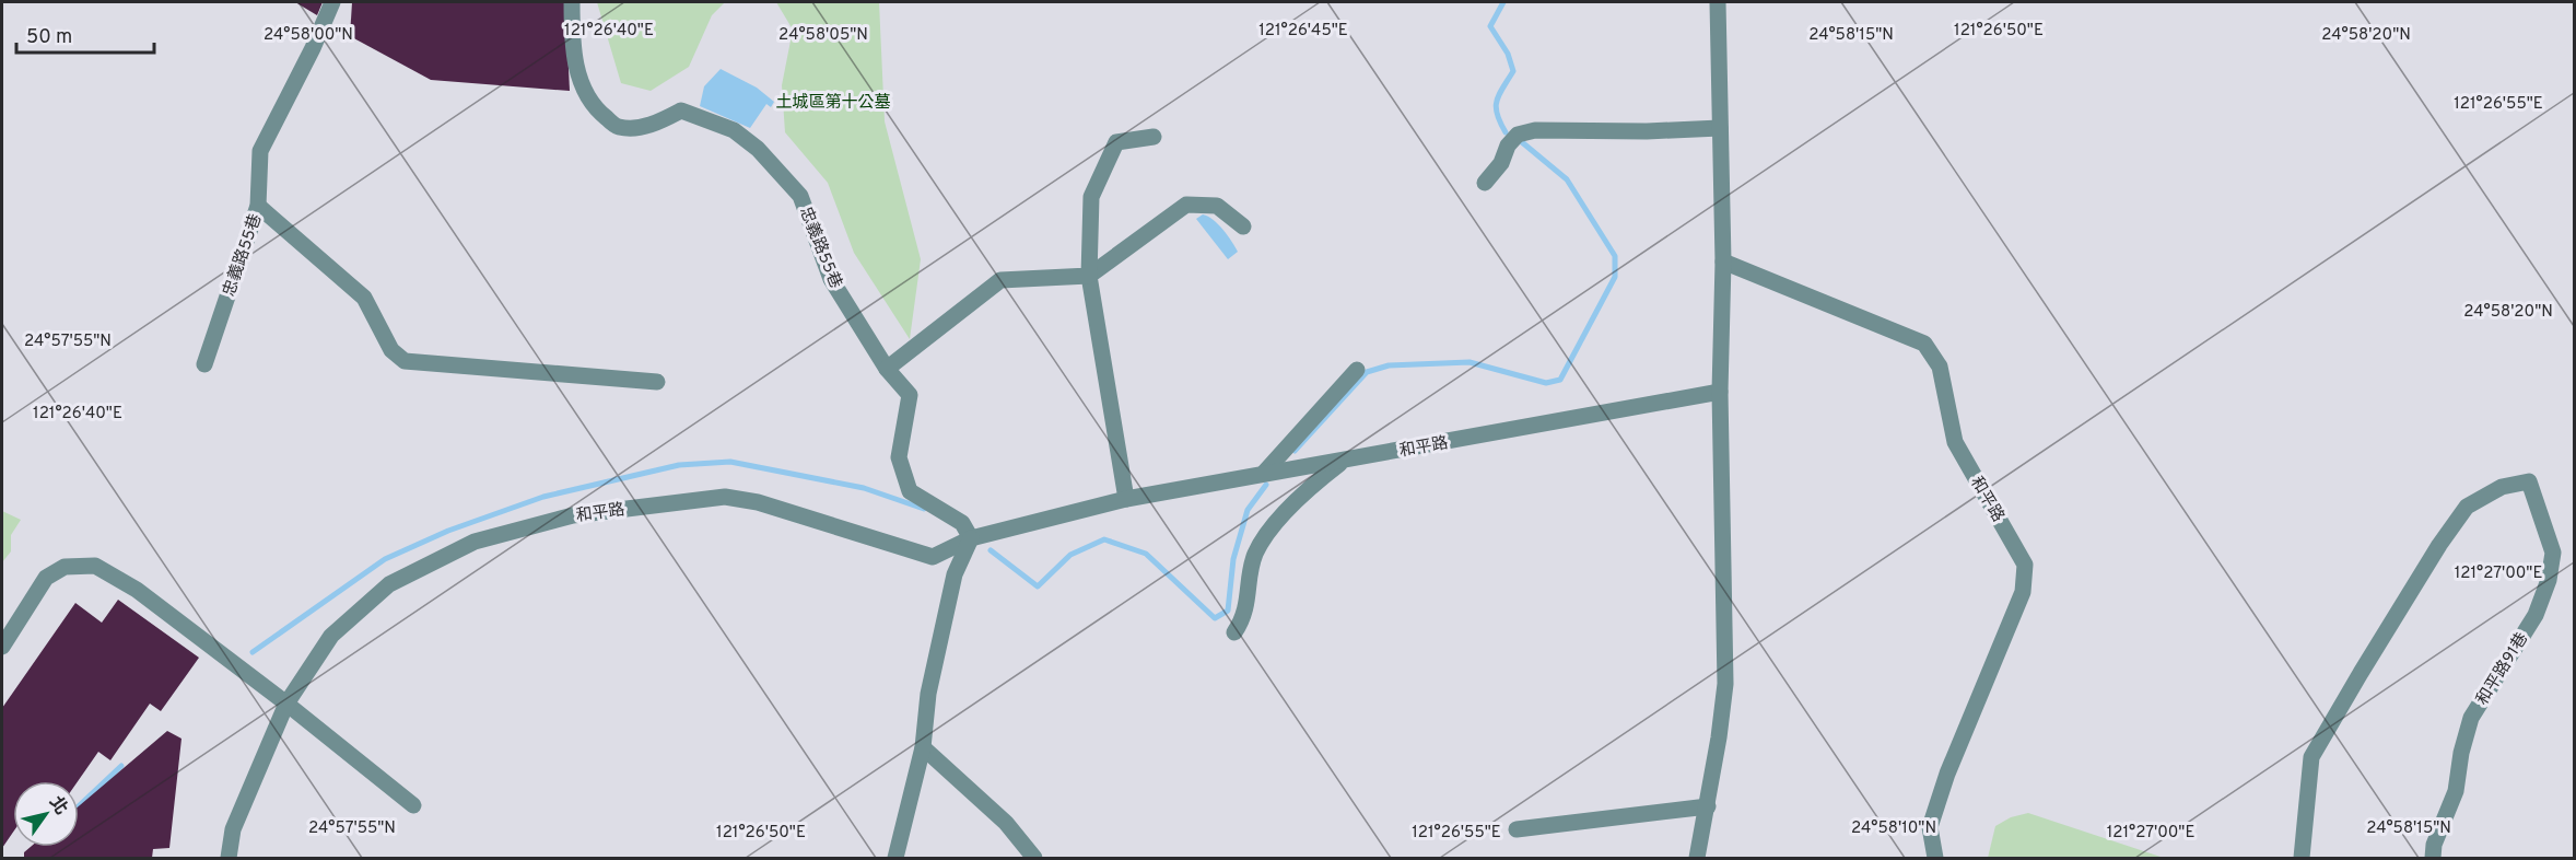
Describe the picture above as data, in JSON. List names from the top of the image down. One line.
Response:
{"streets":{"street":["忠義路55巷","和平路","和平路91巷"]},"parks":["土城區第十公墓"],"scale_bar":"50 m","north":"top right","coordinates":["121°26'50\"E","121°26'40\"E","121°26'45\"E","24°58'00\"N","24°58'05\"N","24°58'15\"N","24°58'20\"N","121°26'55\"E","24°57'55\"N","121°27'00\"E","24°58'10\"N"]}
